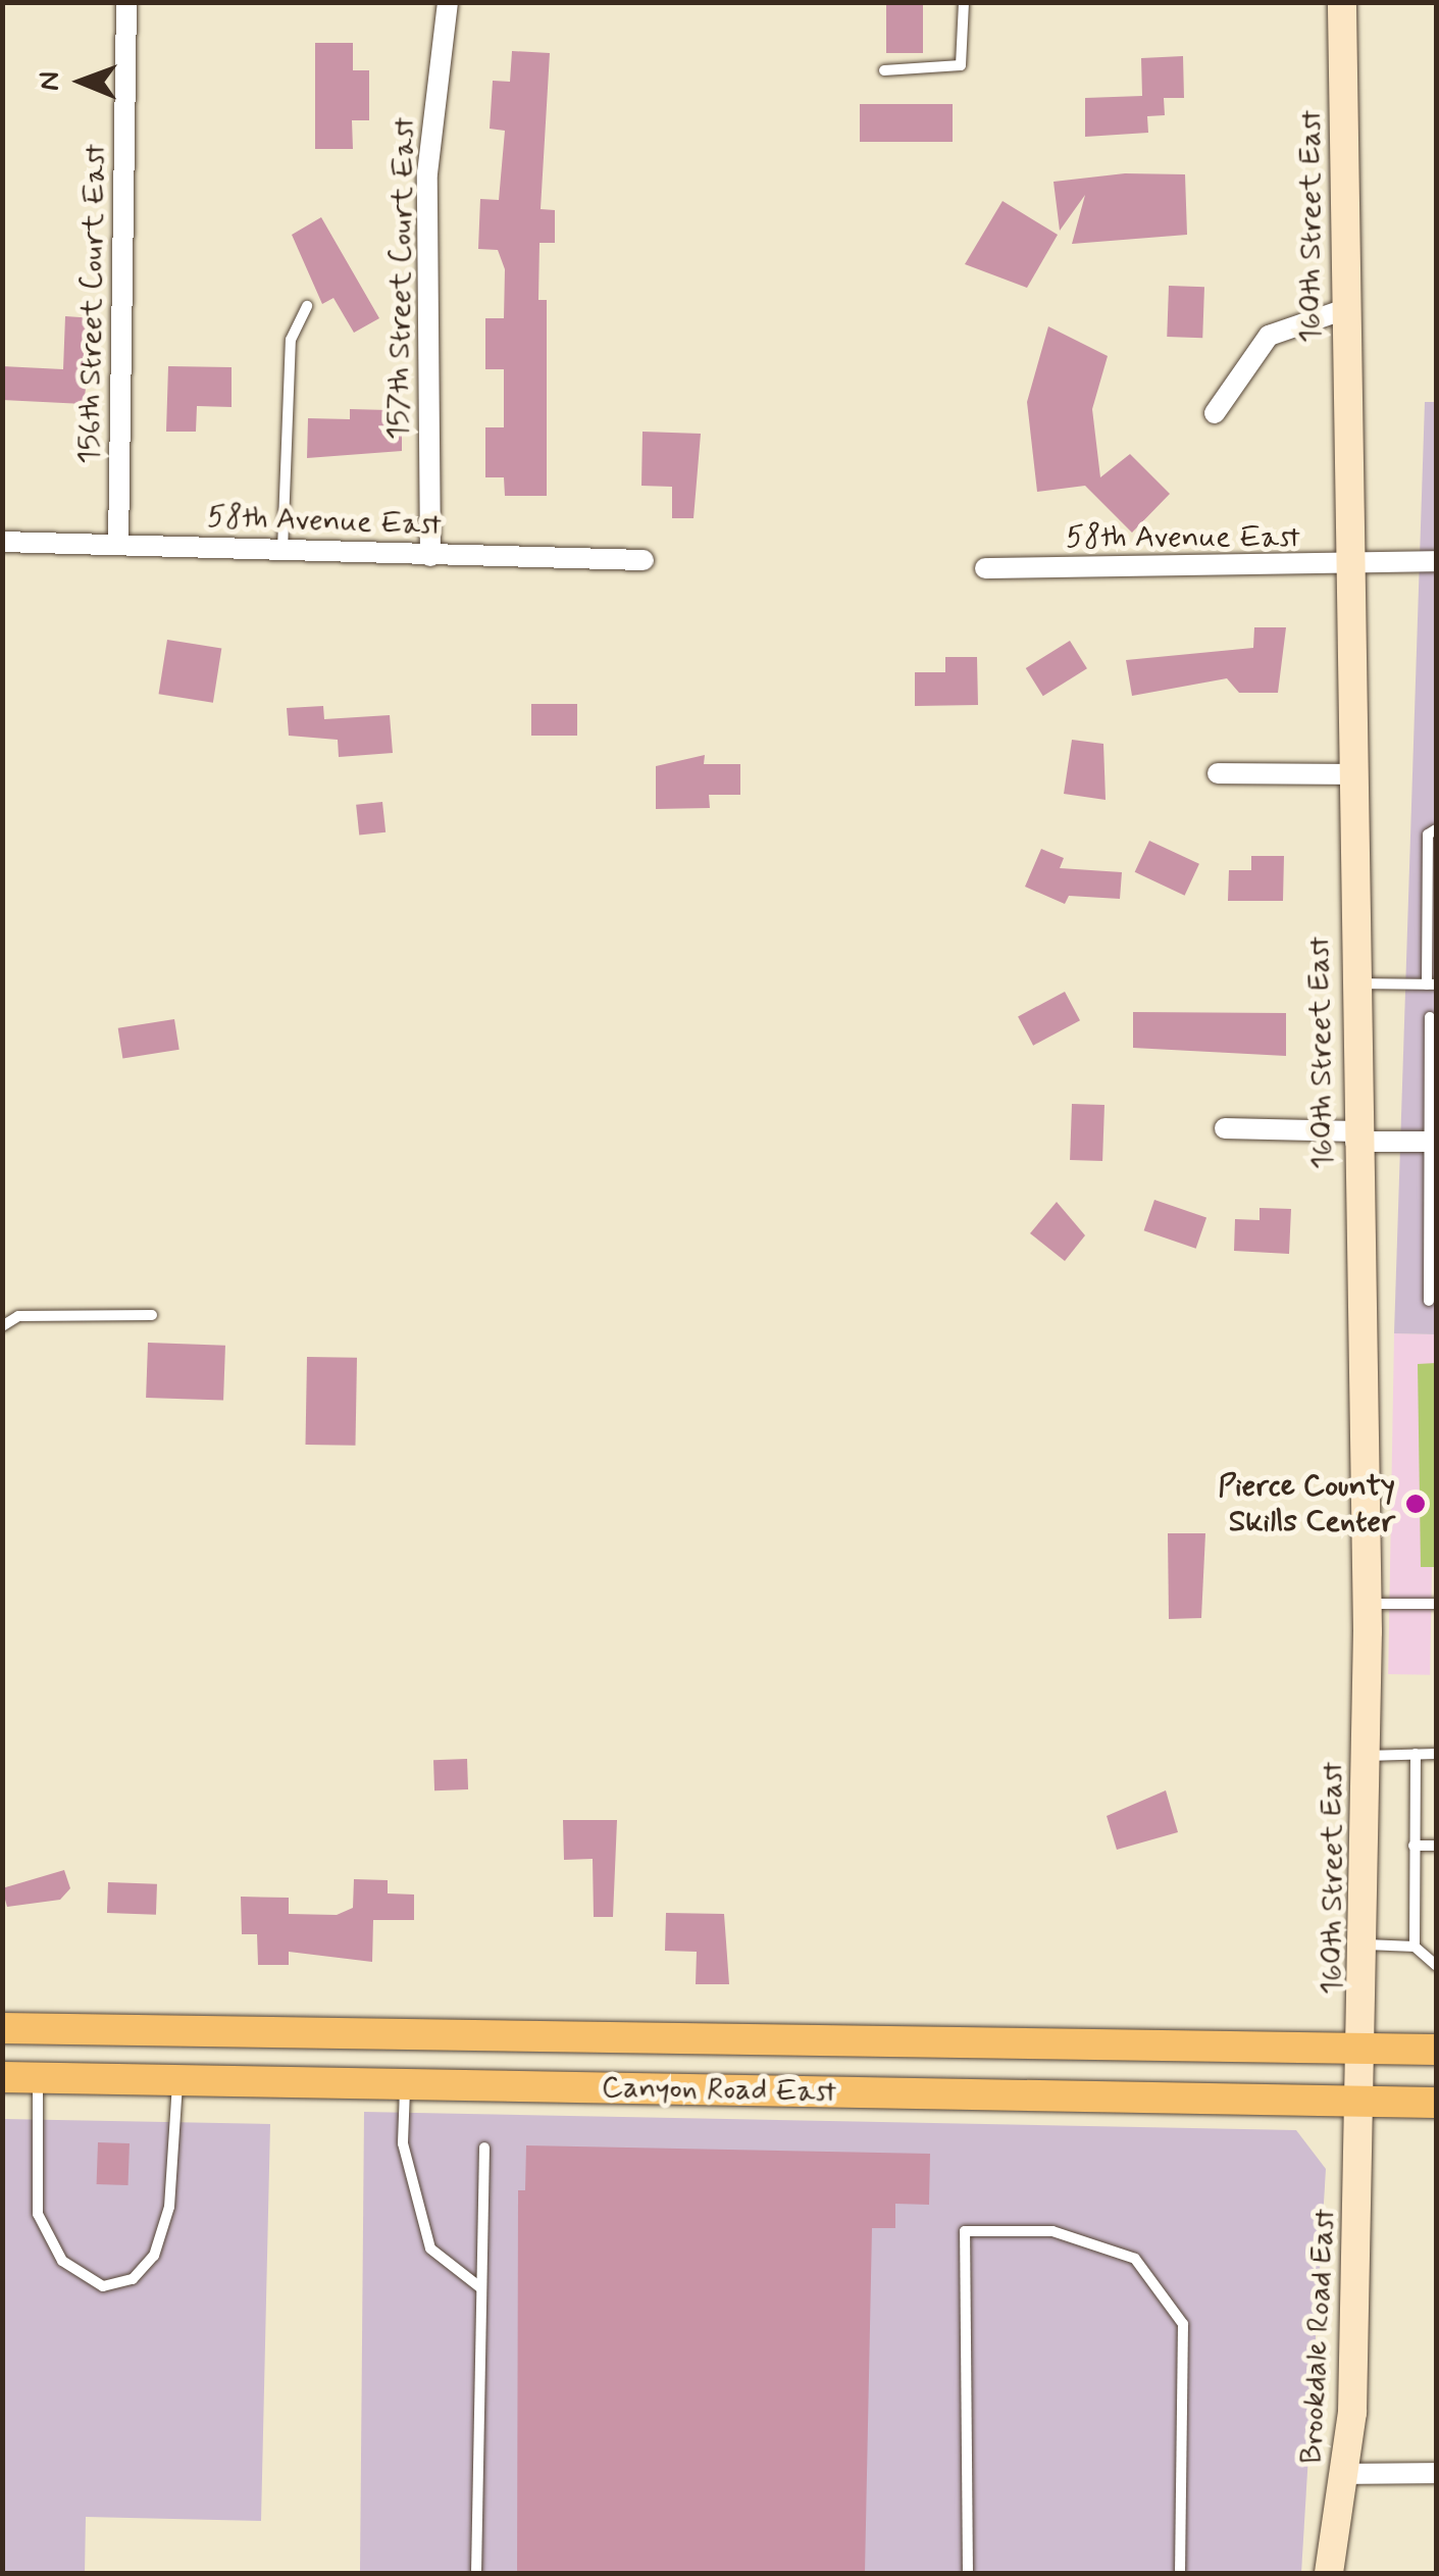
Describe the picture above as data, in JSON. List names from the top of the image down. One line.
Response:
{"streets":{"main road":["160th Street East","Canyon Road East","Brookdale Road East"],"street":["157th Street Court East","156th Street Court East","58th Avenue East"]},"crossings":[["160th Street East","58th Avenue East"],["160th Street East","Canyon Road East"],["160th Street East","Brookdale Road East"],["157th Street Court East","58th Avenue East"],["156th Street Court East","58th Avenue East"],["Canyon Road East","Brookdale Road East"]],"places":["Pierce County Skills Center"],"north":"left"}
